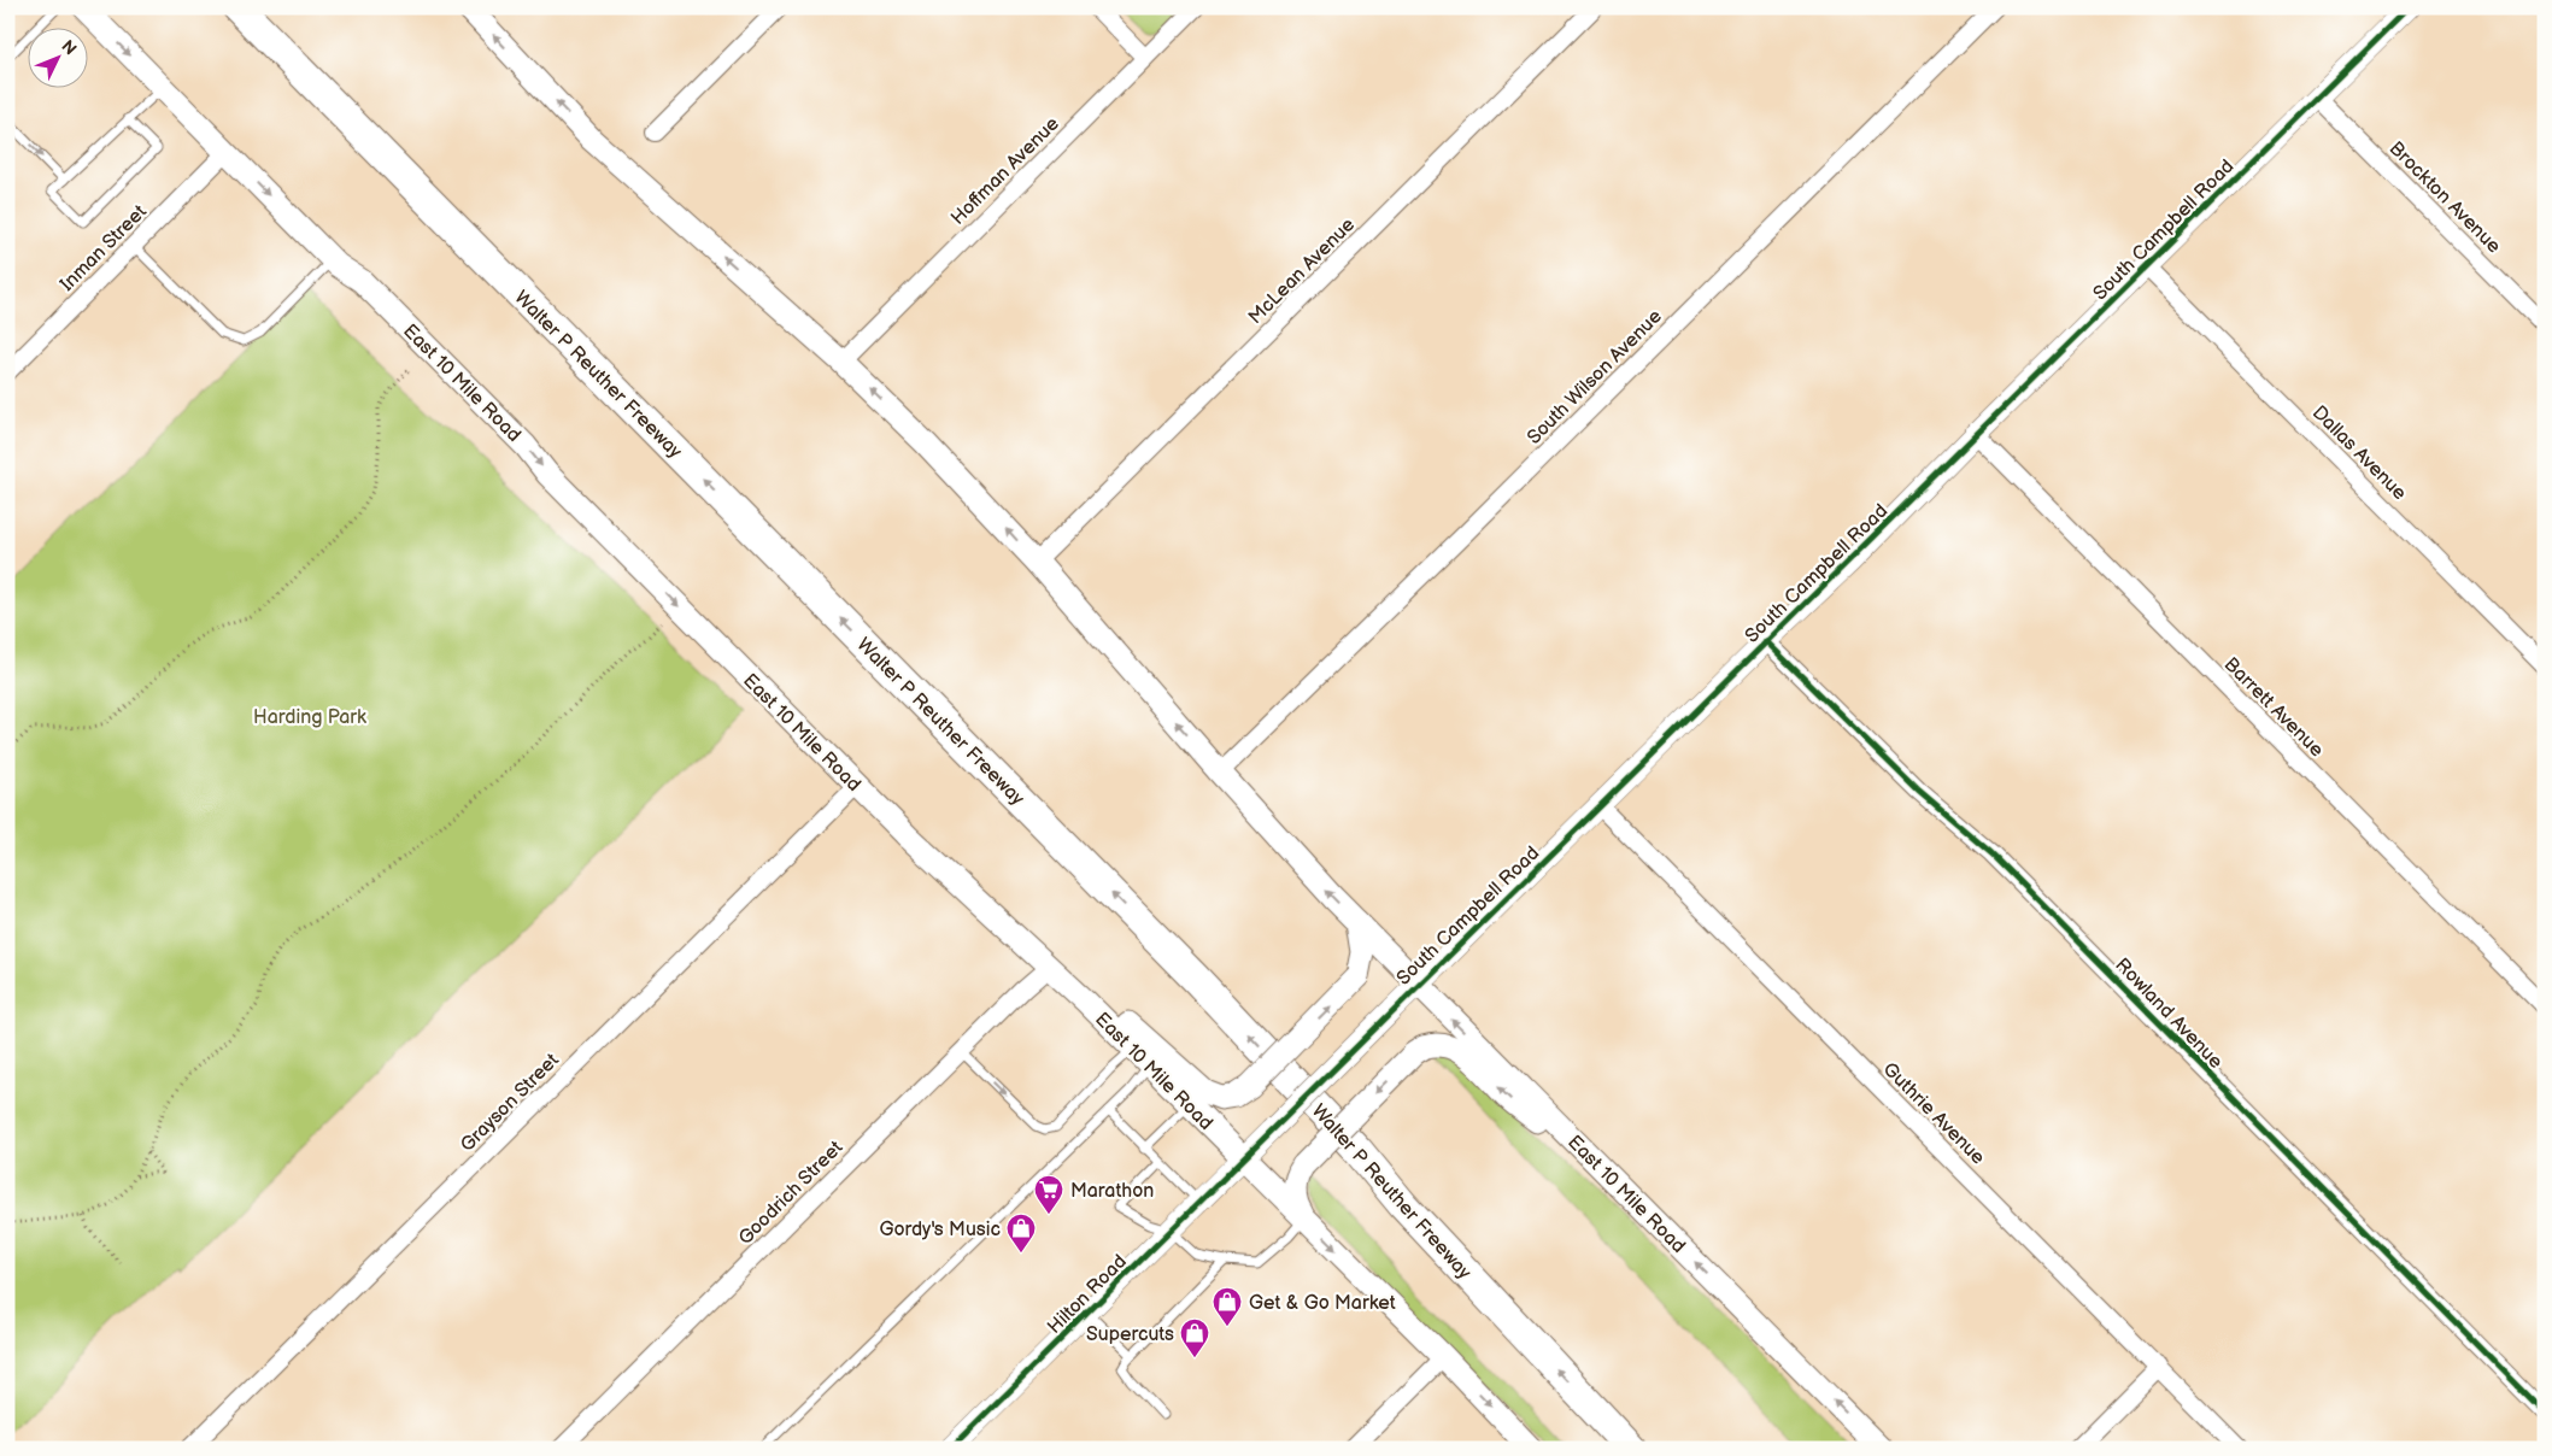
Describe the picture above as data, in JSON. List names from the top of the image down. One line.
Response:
{"streets":{"highway":["Walter P Reuther Freeway"],"main road":["East 10 Mile Road"],"street":["Hoffman Avenue","Brockton Avenue","South Campbell Road","Inman Street","McLean Avenue","South Wilson Avenue","Dallas Avenue","Barrett Avenue","Rowland Avenue","Grayson Street","Guthrie Avenue","Goodrich Street","Hilton Road"]},"crossings":[["Hoffman Avenue","East 10 Mile Road"],["Brockton Avenue","South Campbell Road"],["South Campbell Road","East 10 Mile Road"],["South Campbell Road","Dallas Avenue"],["South Campbell Road","Barrett Avenue"],["South Campbell Road","Rowland Avenue"],["South Campbell Road","Guthrie Avenue"],["South Campbell Road","Hilton Road"],["Inman Street","East 10 Mile Road"],["McLean Avenue","East 10 Mile Road"],["South Wilson Avenue","East 10 Mile Road"],["East 10 Mile Road","Grayson Street"],["East 10 Mile Road","Goodrich Street"],["East 10 Mile Road","Hilton Road"]],"one_way":["Walter P Reuther Freeway"],"parks":["Harding Park"],"places":{"supermarket":["Marathon"],"shop":["Gordy's Music","Get & Go Market","Supercuts"]},"north":"top right"}
